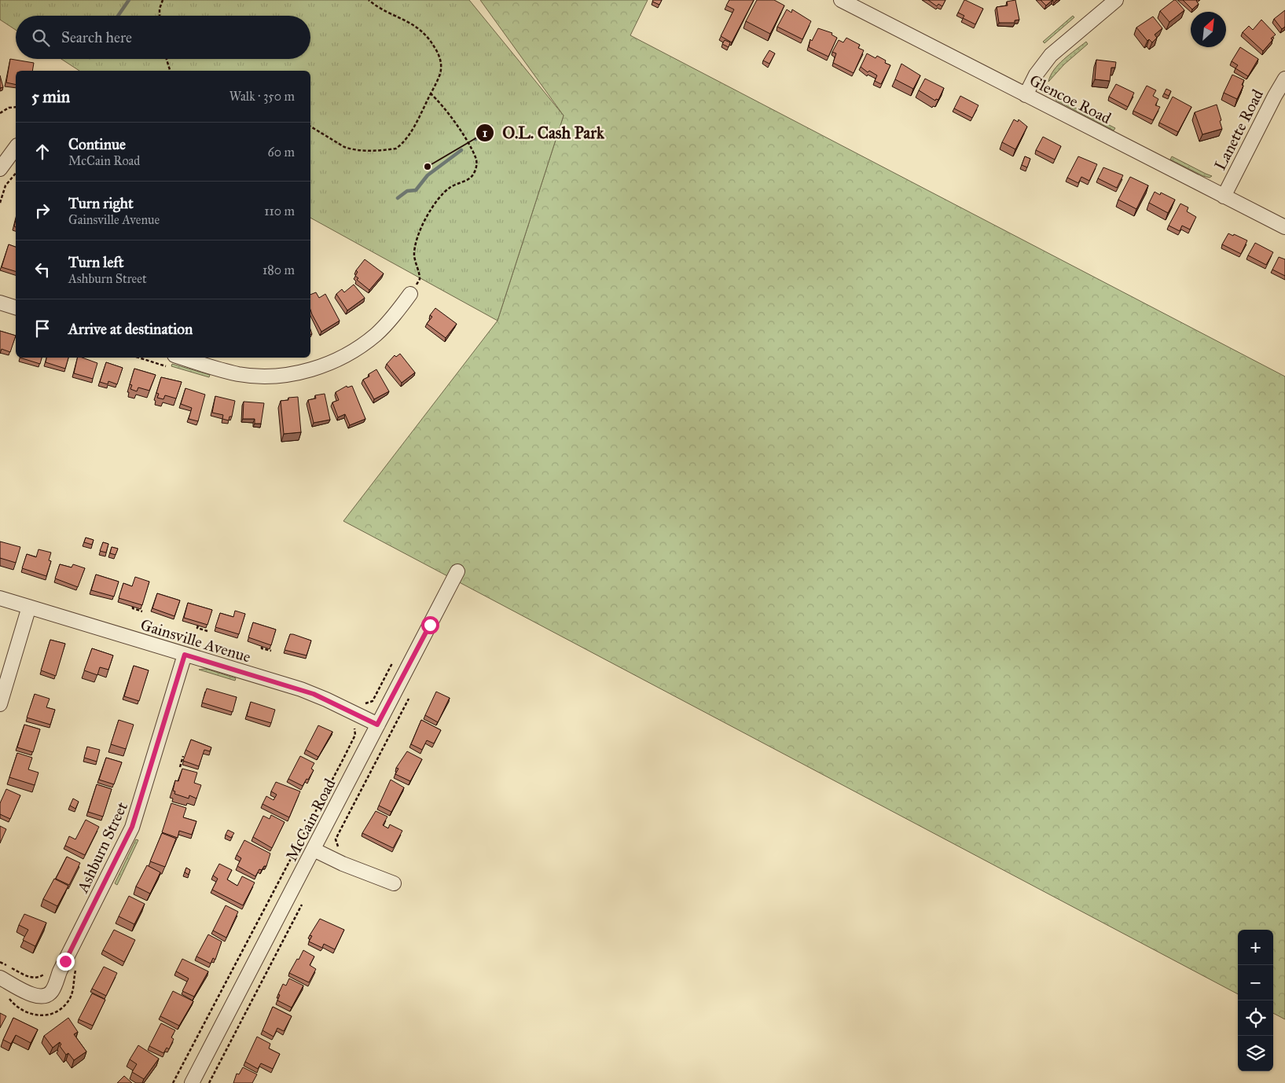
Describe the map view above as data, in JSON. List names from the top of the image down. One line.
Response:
{"streets":{"street":["Glencoe Road","Lanette Road","Gainsville Avenue","McCain Road","Ashburn Street"]},"crossings":[["Glencoe Road","Lanette Road"],["Gainsville Avenue","McCain Road"],["Gainsville Avenue","Ashburn Street"]],"places":["O.L. Cash Park"],"north":"top right","page":{"search":"Search here","heading":["5 min","Walk · 350 m"],"list":[["Continue","McCain Road","60 m"],["Turn right","Gainsville Avenue","110 m"],["Turn left","Ashburn Street","180 m"],"Arrive at destination"],"map_buttons":["+","−"]}}
